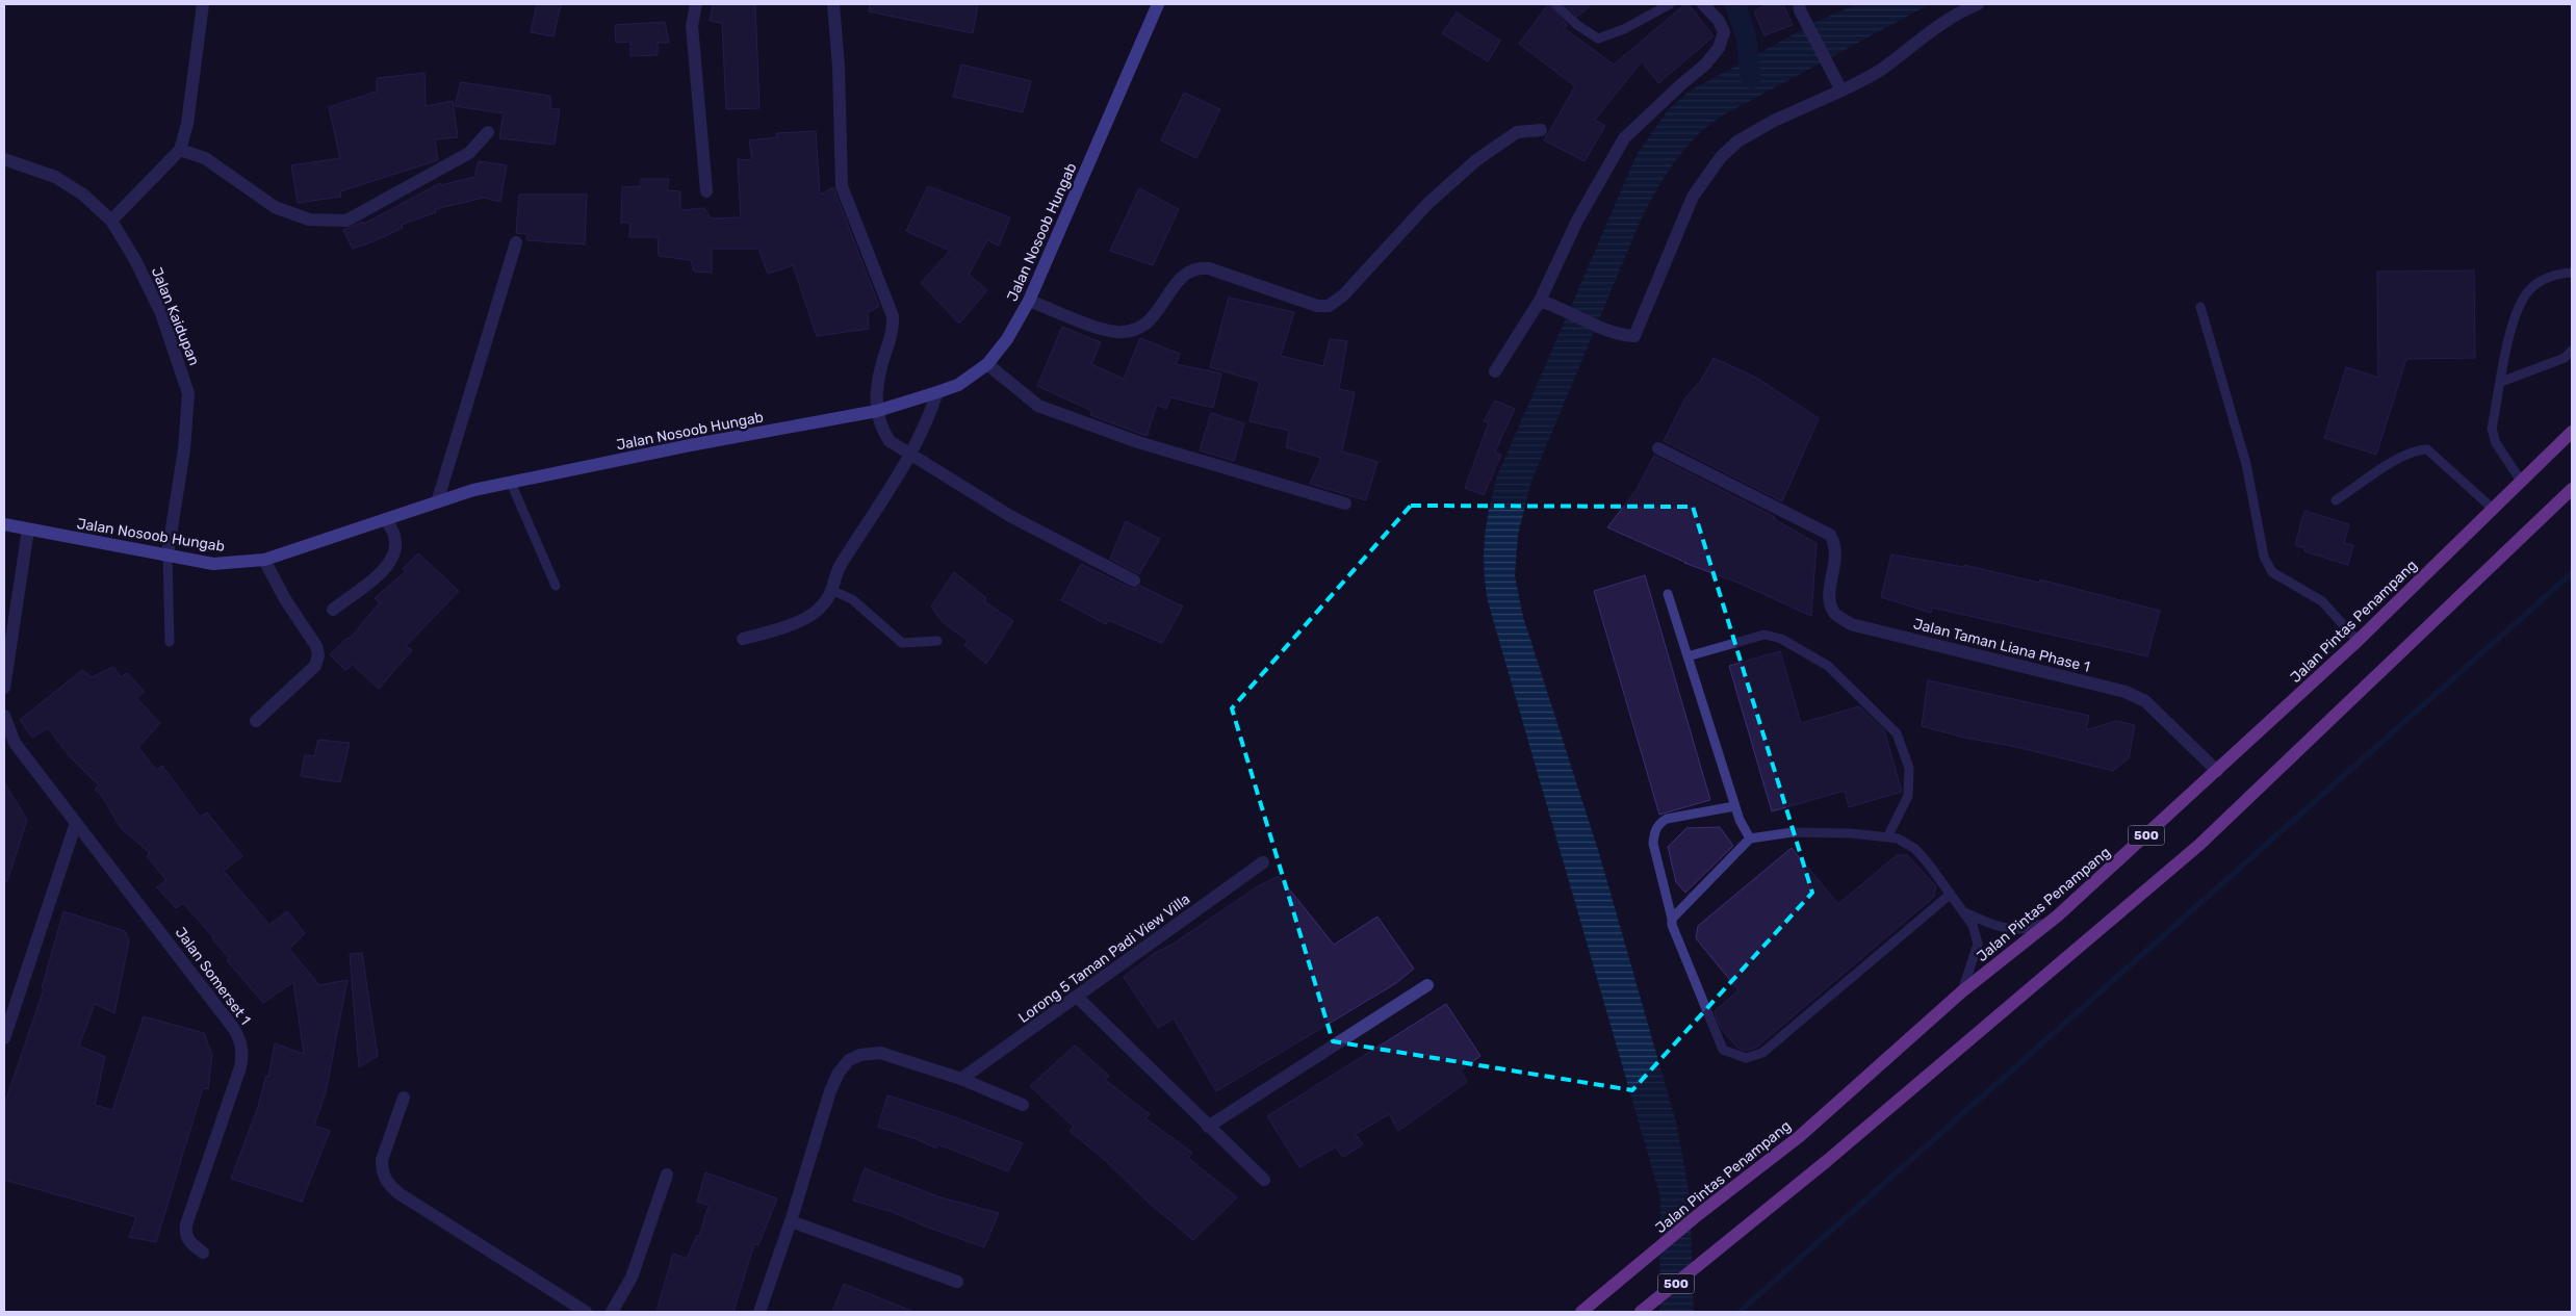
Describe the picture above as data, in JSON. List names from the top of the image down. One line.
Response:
{"streets":{"main road":["Jalan Nosoob Hungab","Jalan Pintas Penampang","500"],"street":["Jalan Kaidupan","Jalan Taman Liana Phase 1","Lorong 5 Taman Padi View Villa","Jalan Somerset 1"]},"crossings":[["Jalan Nosoob Hungab","Jalan Kaidupan"],["Jalan Pintas Penampang","Jalan Taman Liana Phase 1"]]}
